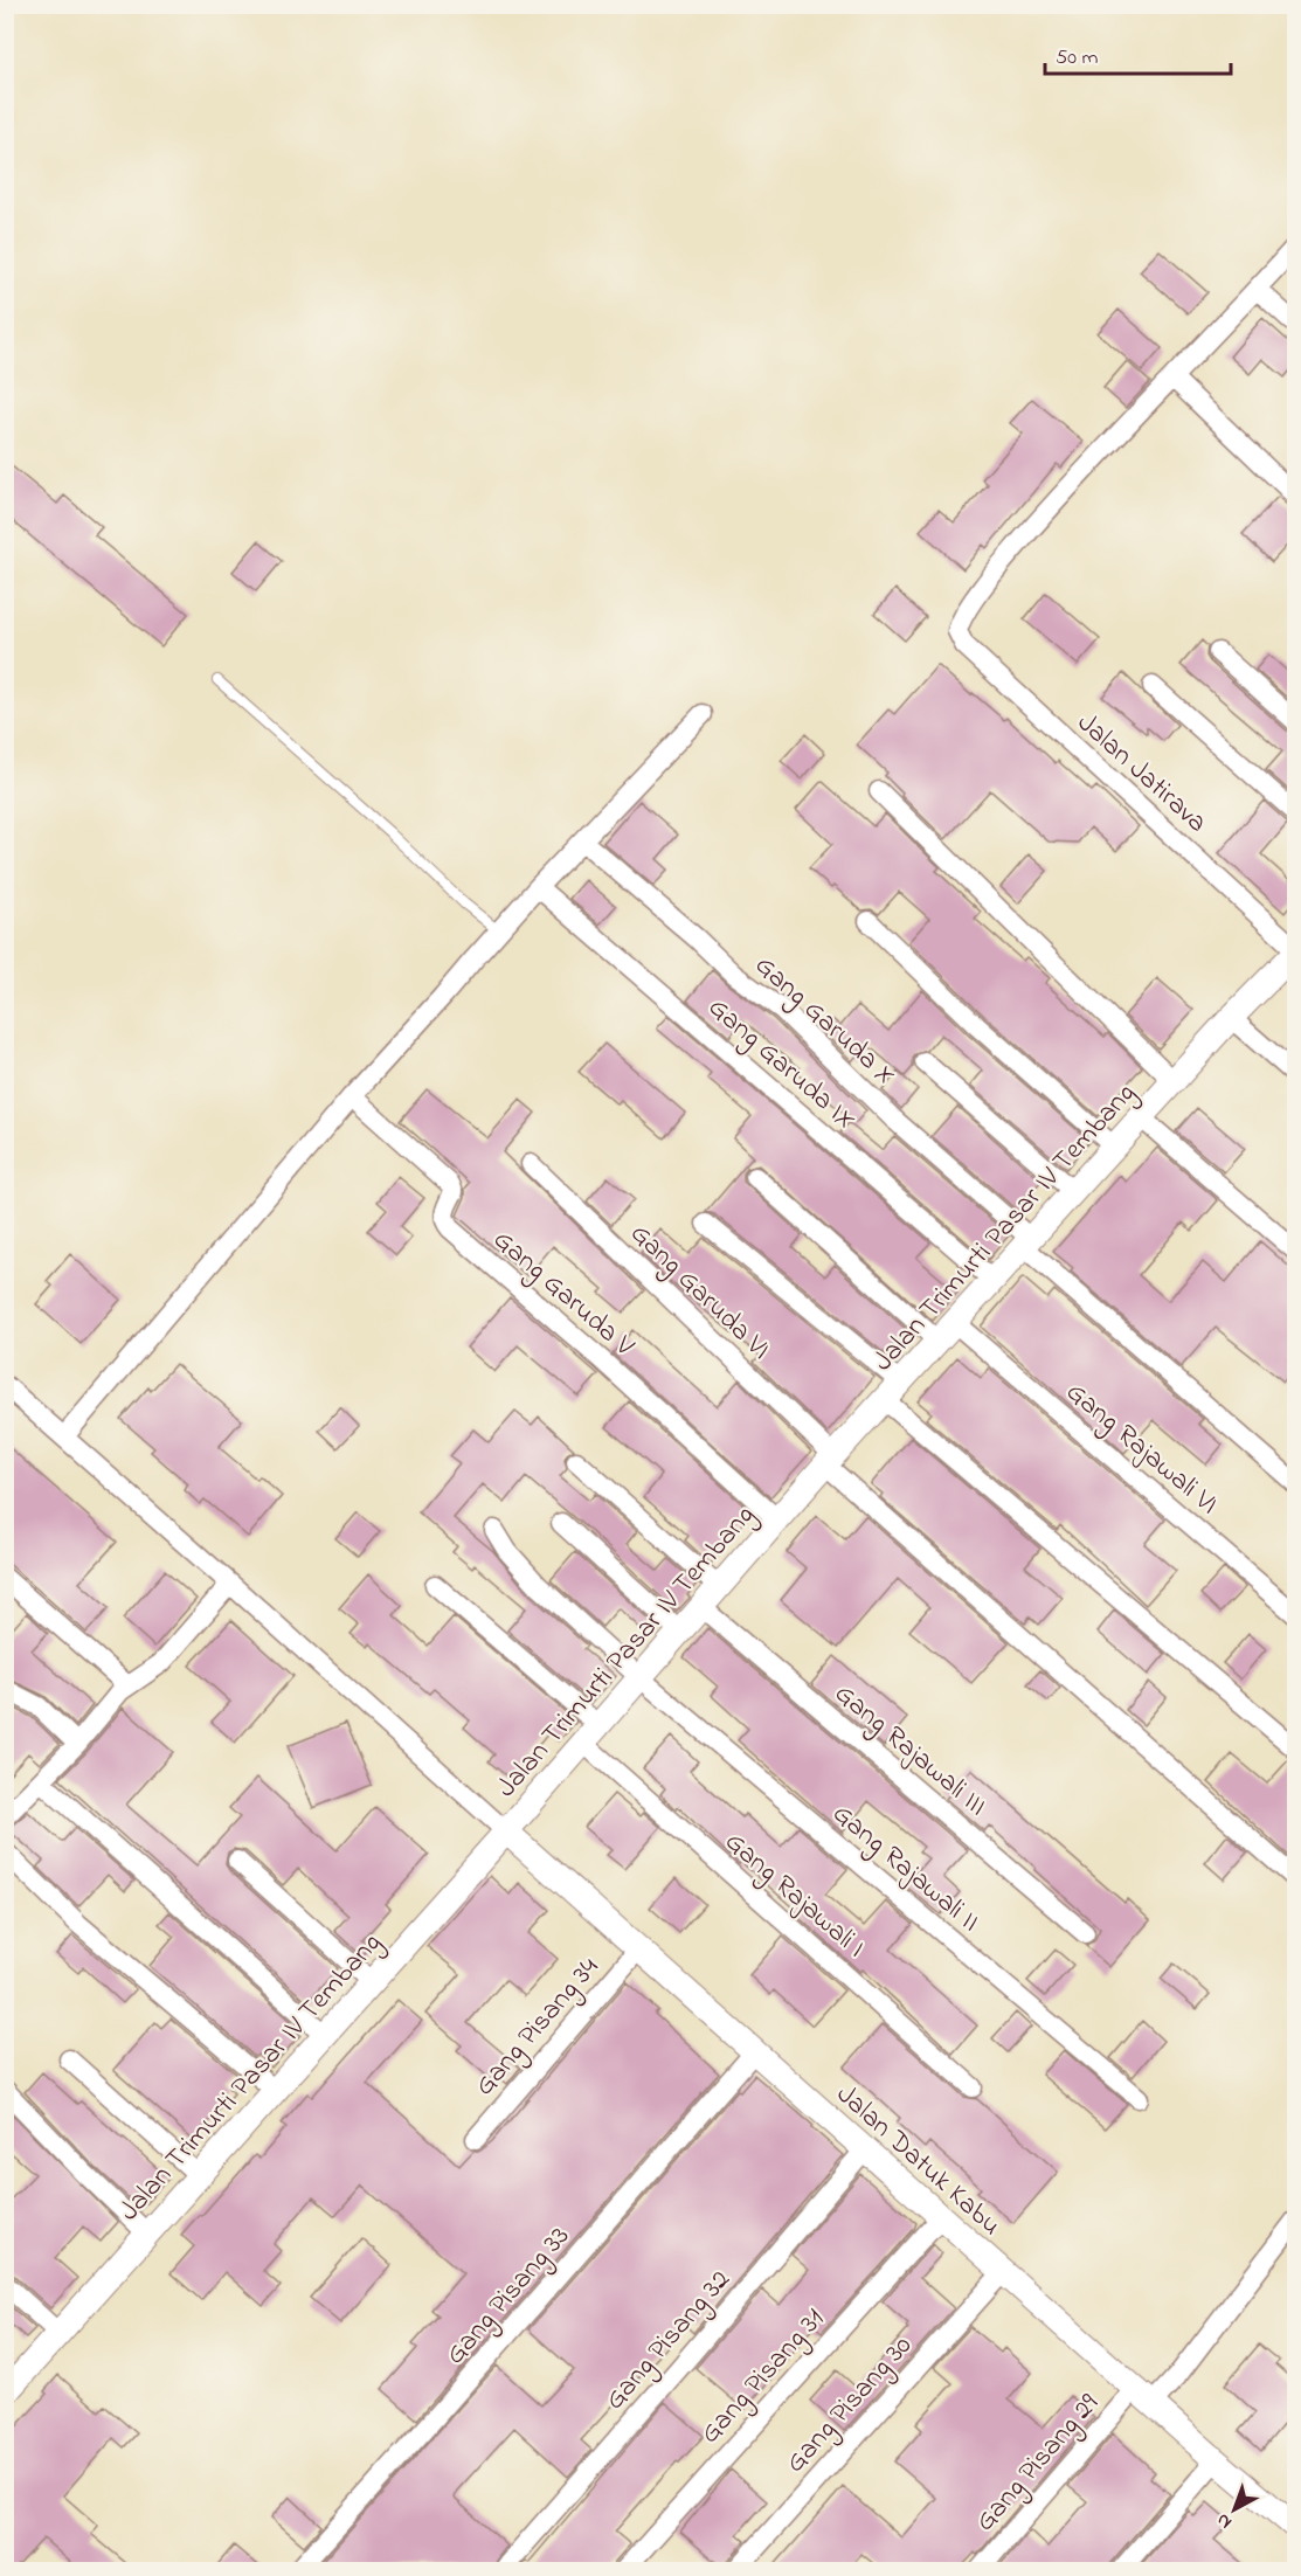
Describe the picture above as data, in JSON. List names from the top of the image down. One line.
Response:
{"streets":{"street":["Jalan Jatirava","Gang Garuda X","Gang Garuda IX","Jalan Trimurti Pasar IV Tembang","Gang Garuda VI","Gang Garuda V","Gang Rajawali VI","Gang Rajawali III","Gang Rajawali II","Gang Rajawali I","Gang Pisang 34","Jalan Datuk Kabu","Gang Pisang 33","Gang Pisang 32","Gang Pisang 31","Gang Pisang 30","Gang Pisang 29"]},"crossings":[["Jalan Jatirava","Jalan Trimurti Pasar IV Tembang"],["Gang Garuda X","Jalan Trimurti Pasar IV Tembang"],["Gang Garuda IX","Jalan Trimurti Pasar IV Tembang"],["Jalan Trimurti Pasar IV Tembang","Gang Garuda VI"],["Jalan Trimurti Pasar IV Tembang","Gang Garuda V"],["Jalan Trimurti Pasar IV Tembang","Gang Rajawali VI"],["Jalan Trimurti Pasar IV Tembang","Gang Rajawali III"],["Jalan Trimurti Pasar IV Tembang","Gang Rajawali II"],["Jalan Trimurti Pasar IV Tembang","Gang Rajawali I"],["Jalan Trimurti Pasar IV Tembang","Jalan Datuk Kabu"],["Gang Pisang 34","Jalan Datuk Kabu"],["Jalan Datuk Kabu","Gang Pisang 33"],["Jalan Datuk Kabu","Gang Pisang 32"],["Jalan Datuk Kabu","Gang Pisang 31"],["Jalan Datuk Kabu","Gang Pisang 30"],["Jalan Datuk Kabu","Gang Pisang 29"]],"scale_bar":"50 m","north":"bottom left"}
